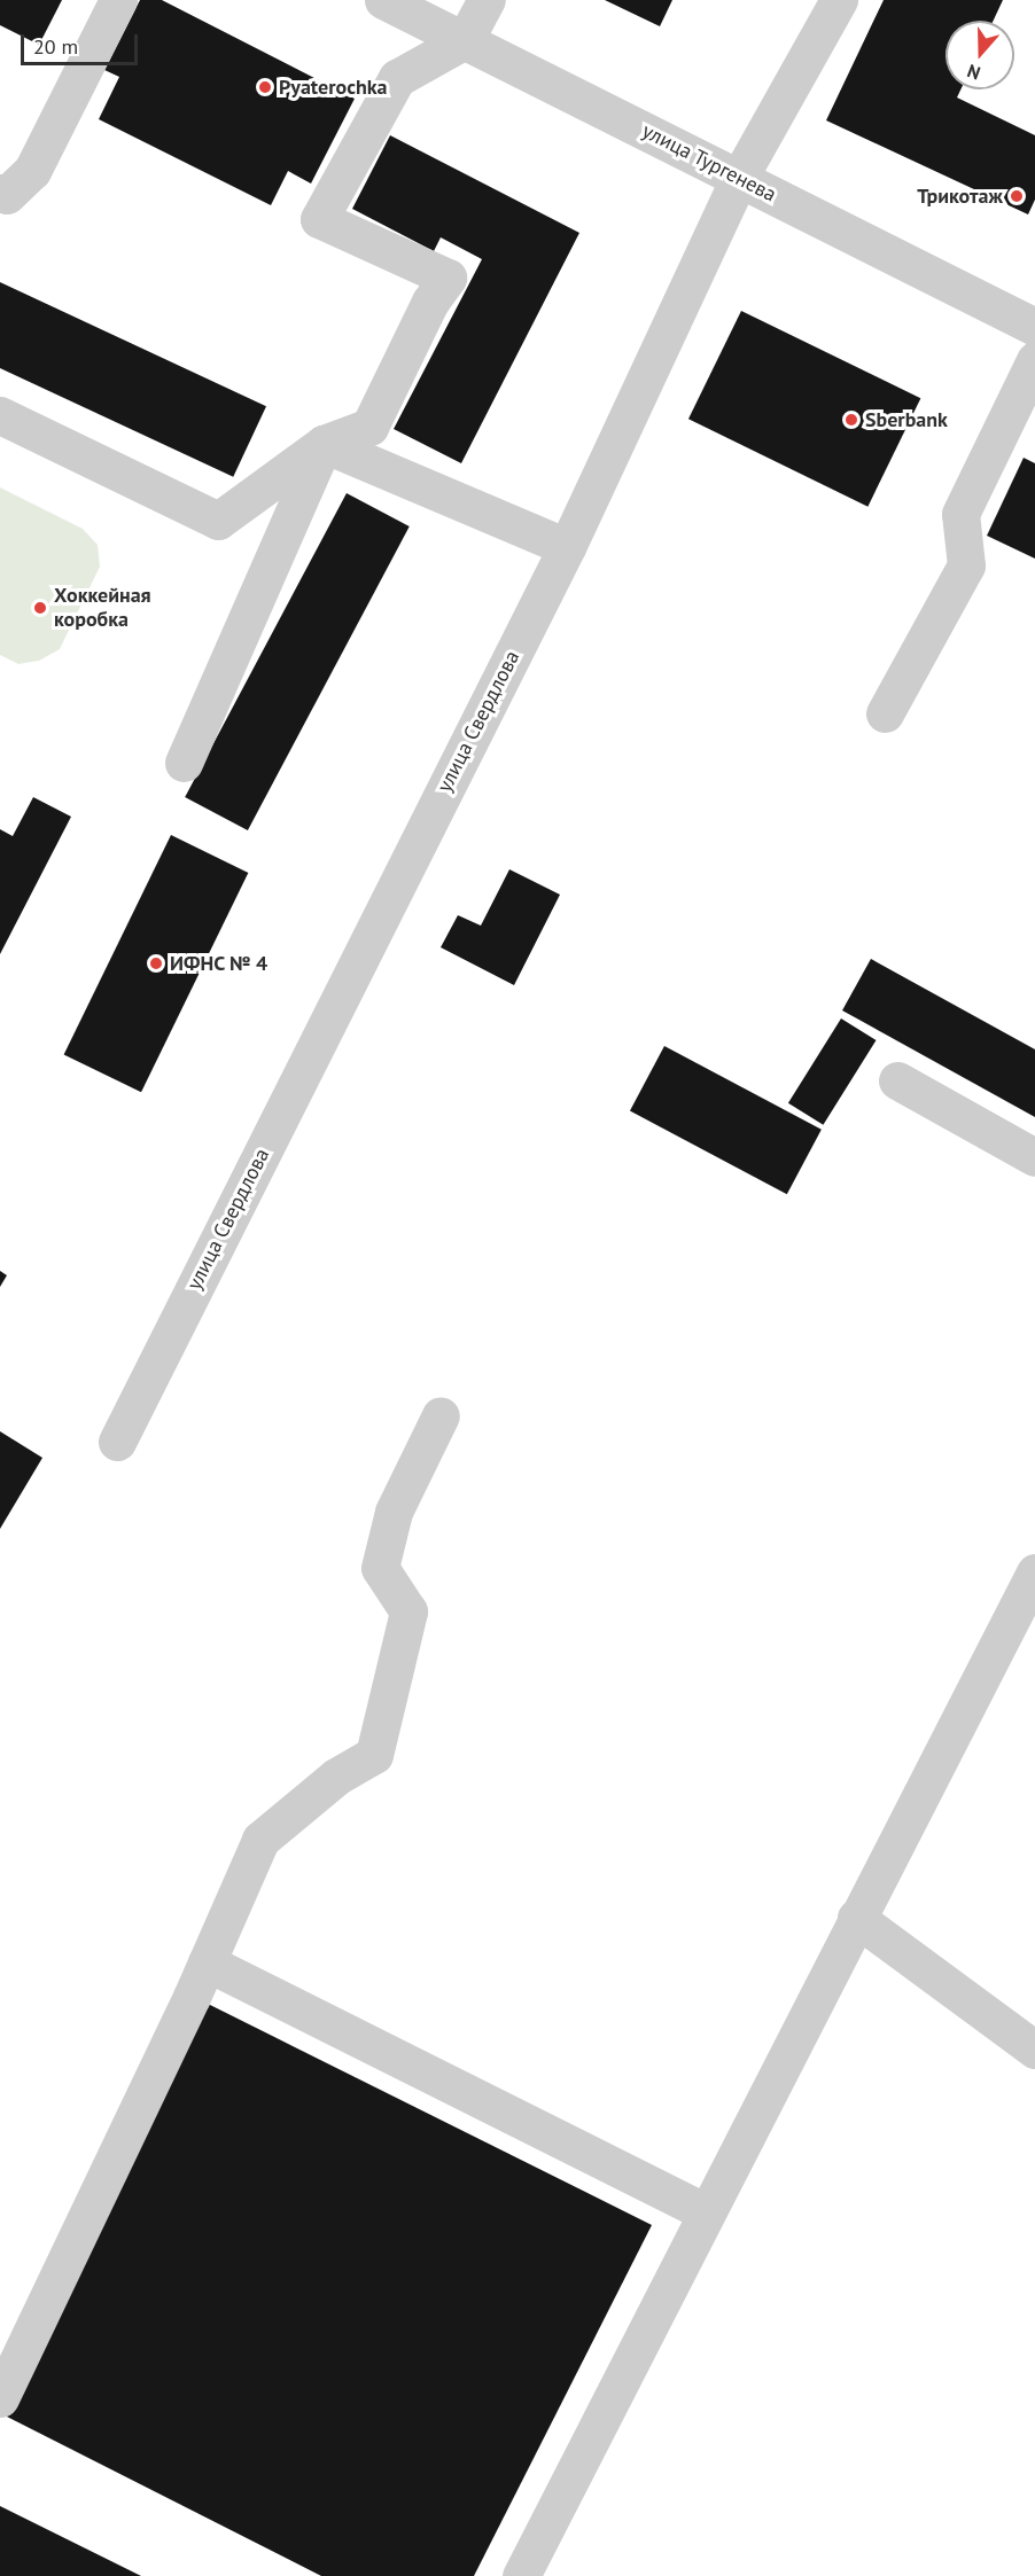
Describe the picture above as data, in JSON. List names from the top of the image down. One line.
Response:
{"streets":{"street":["улица Тургенева","улица Свердлова"]},"crossings":[["улица Тургенева","улица Свердлова"]],"places":["Pyaterochka","Трикотаж","Sberbank","Хоккейная коробка","ИФНС № 4"],"scale_bar":"20 m","north":"bottom"}
